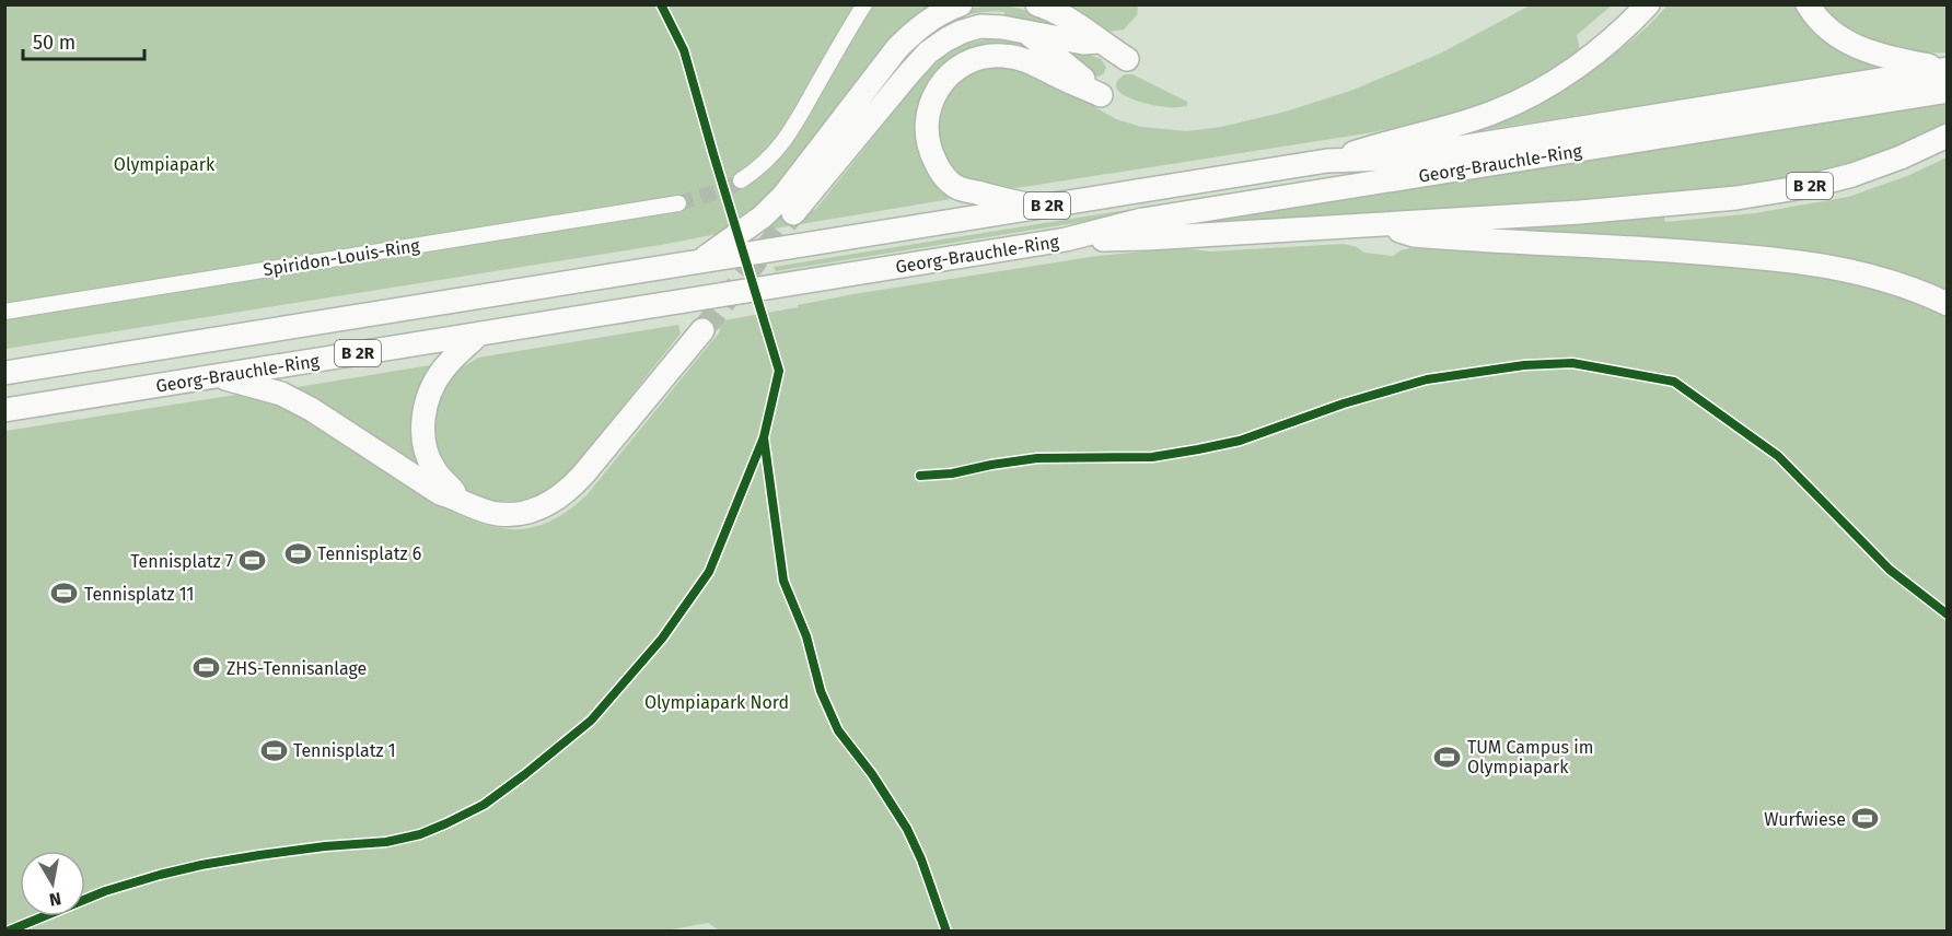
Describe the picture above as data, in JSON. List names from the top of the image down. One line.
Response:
{"streets":{"highway":["Georg-Brauchle-Ring","B 2R"],"street":["Spiridon-Louis-Ring"]},"crossings":[["Georg-Brauchle-Ring","B 2R"]],"parks":["Olympiapark","Olympiapark Nord"],"places":{"sports":["Tennisplatz 6","Tennisplatz 7","Tennisplatz 11","ZHS-Tennisanlage","Tennisplatz 1","TUM Campus im Olympiapark","Wurfwiese"]},"scale_bar":"50 m","north":"bottom"}
